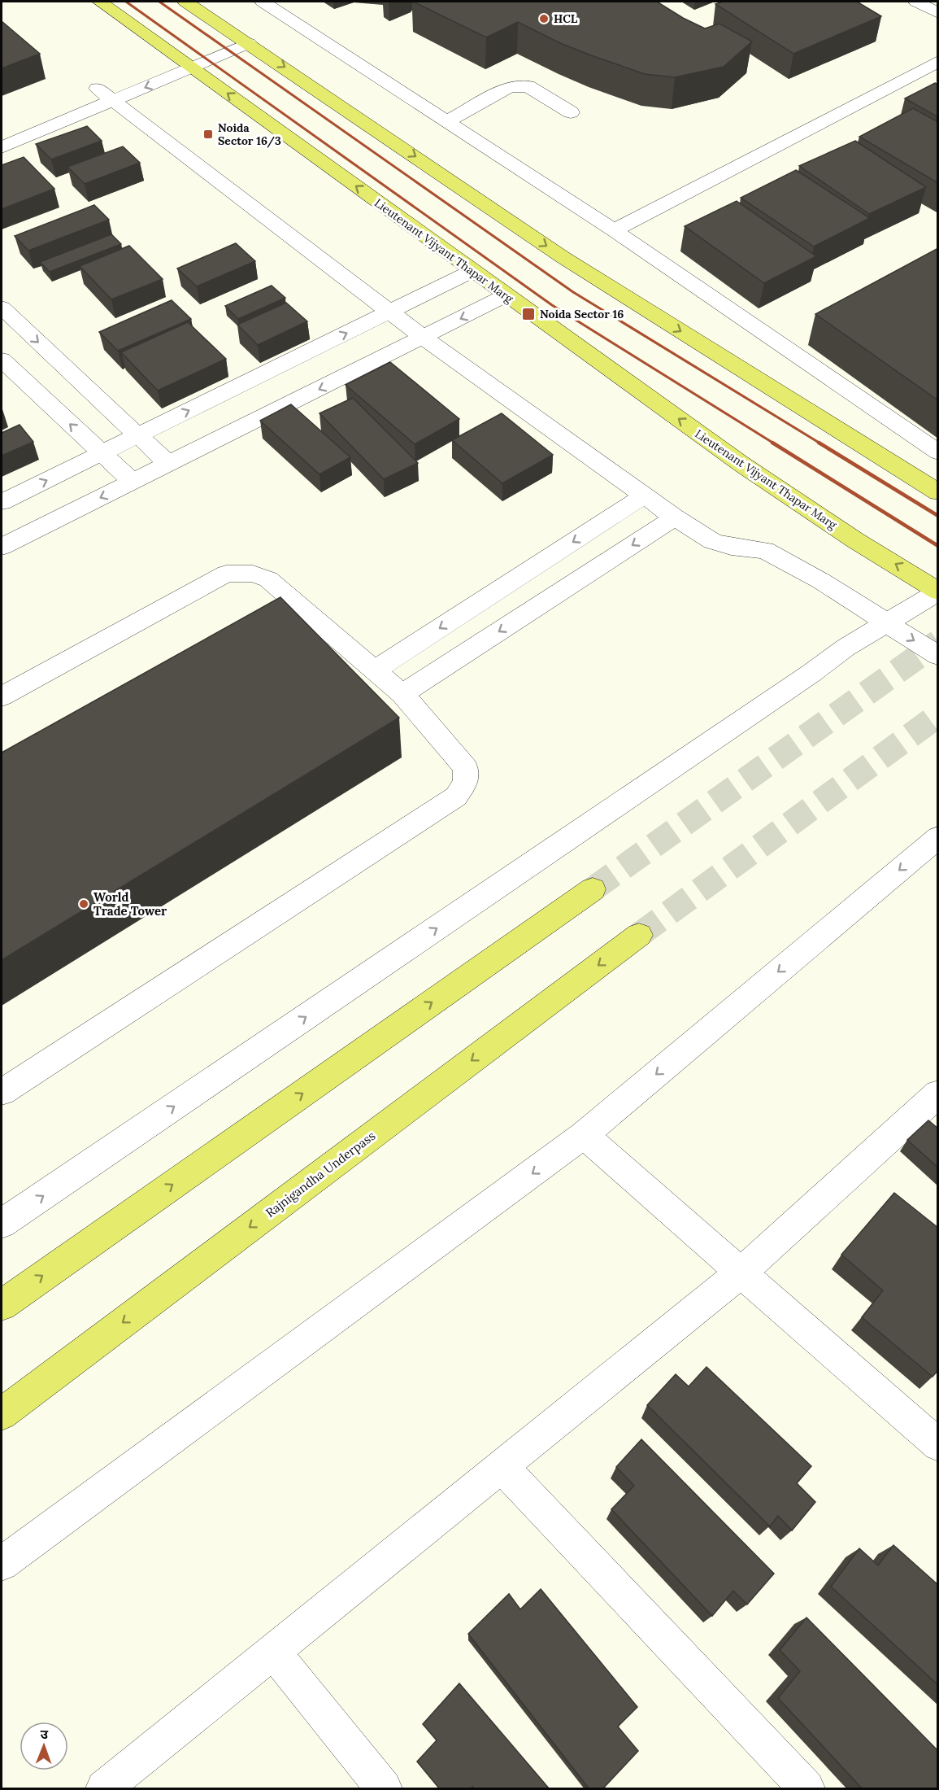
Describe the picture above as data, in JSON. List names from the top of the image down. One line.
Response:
{"streets":{"main road":["Lieutenant Vijyant Thapar Marg","Rajnigandha Underpass"]},"places":{"other":["HCL","World Trade Tower"],"transit":["Noida Sector 16/3","Noida Sector 16"]},"north":"top"}
